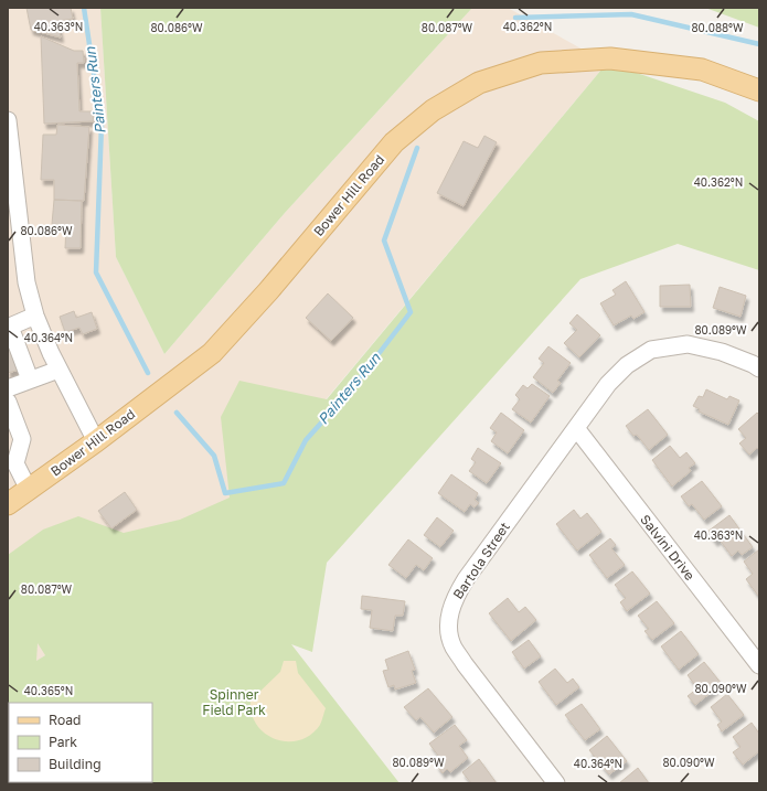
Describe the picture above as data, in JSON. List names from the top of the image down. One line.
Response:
{"streets":{"main road":["Bower Hill Road"],"street":["Salvini Drive","Bartola Street"]},"crossings":[["Salvini Drive","Bartola Street"]],"water":["Painters Run"],"parks":["Spinner Field Park"],"legend":["Road","Park","Building"],"coordinates":["40.363°N","40.362°N","80.086°W","80.087°W","80.088°W","80.089°W","40.364°N","80.090°W","40.365°N"]}
